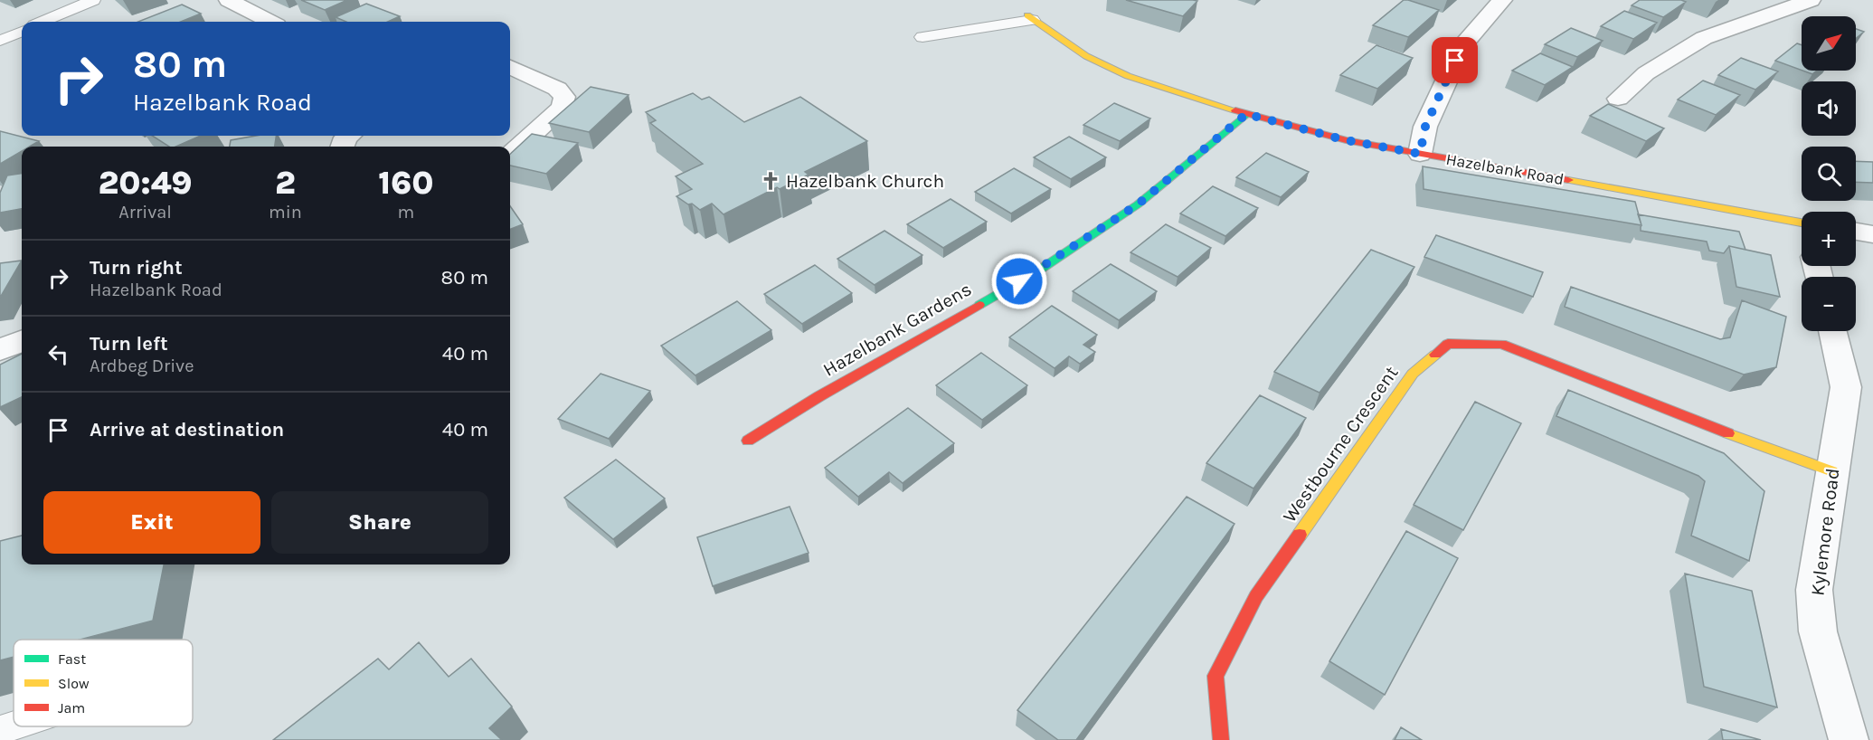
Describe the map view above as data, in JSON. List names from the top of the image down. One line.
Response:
{"streets":{"street":["Hazelbank Road","Hazelbank Gardens","Westbourne Crescent","Kylemore Road"]},"crossings":[["Hazelbank Road","Hazelbank Gardens"],["Westbourne Crescent","Kylemore Road"]],"places":{"church":["Hazelbank Church"]},"legend":["Fast","Slow","Jam"],"north":"top right","page":{"map_buttons":["+","−"],"turn":["80 m","Hazelbank Road"],"eta":["20:49","Arrival","2","min","160","m"],"list":[{"name":"Turn right","note":"Hazelbank Road","value":"80 m"},{"name":"Turn left","note":"Ardbeg Drive","value":"40 m"},{"name":"Arrive at destination","value":"40 m"}],"buttons":["Exit","Share"]}}
